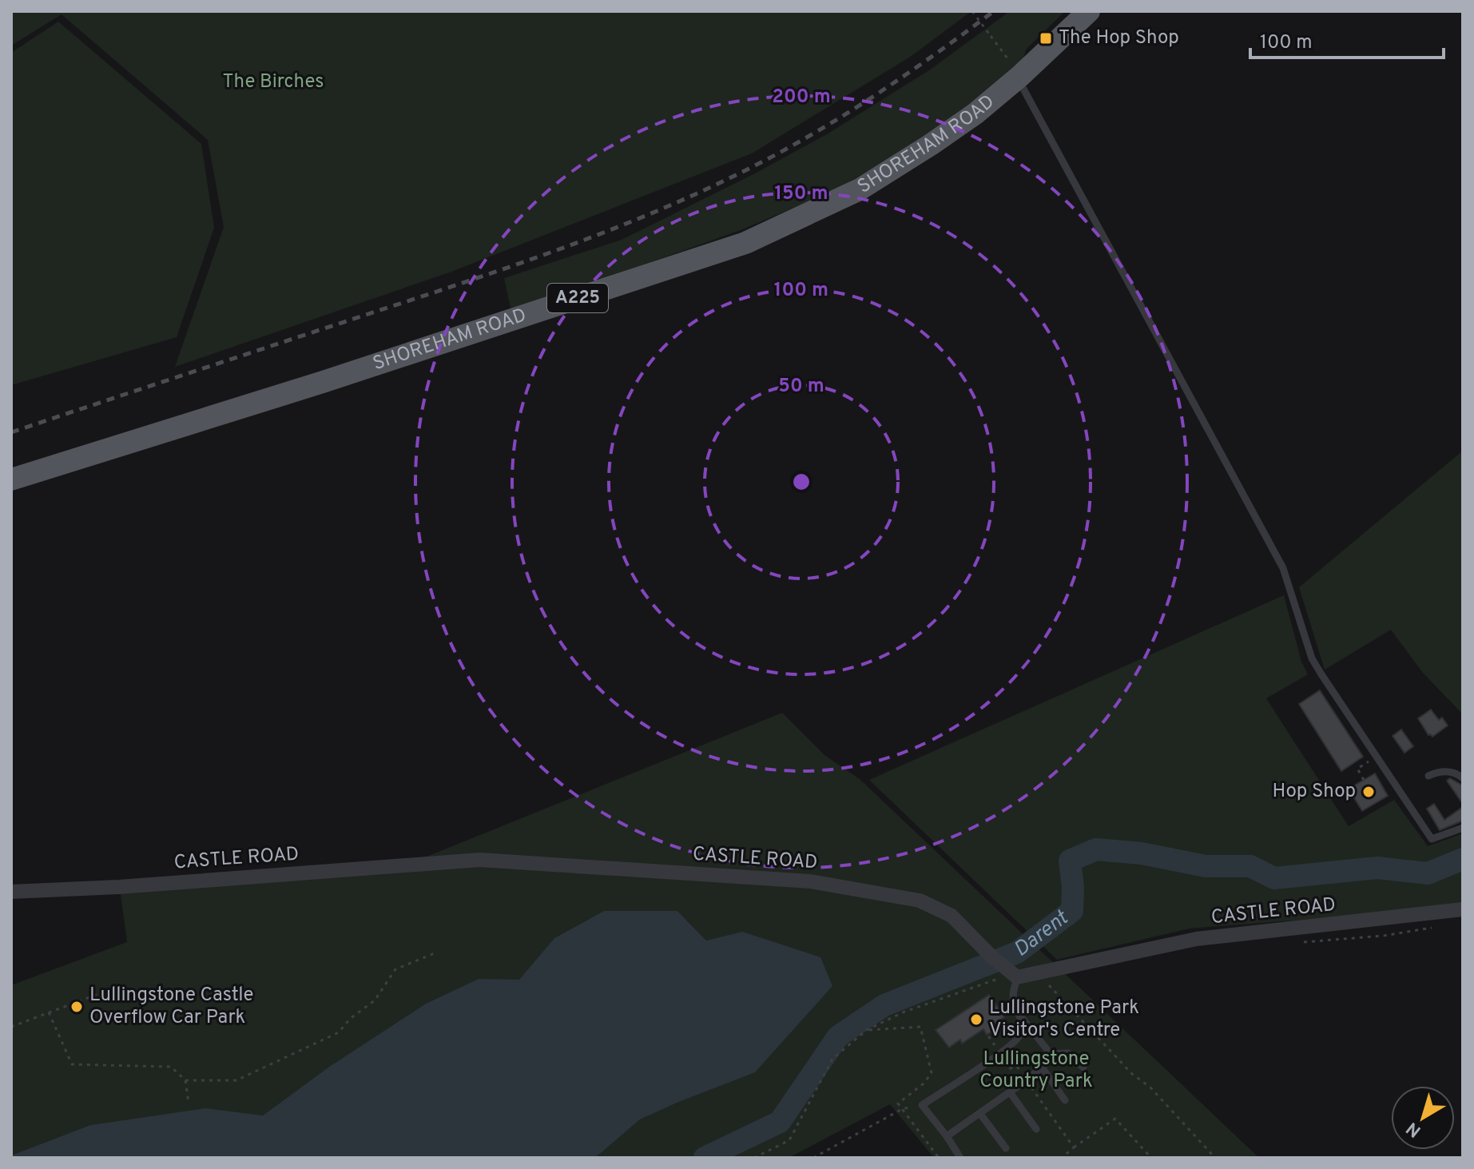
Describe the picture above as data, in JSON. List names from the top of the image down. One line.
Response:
{"streets":{"main road":["SHOREHAM ROAD","A225"],"street":["CASTLE ROAD"]},"water":["Darent"],"parks":["The Birches","Lullingstone Country Park"],"places":{"transit":["The Hop Shop"],"other":["Hop Shop","Lullingstone Castle Overflow Car Park","Lullingstone Park Visitor's Centre"]},"scale_bar":"100 m","north":"bottom left","rings":["200 m","150 m","100 m","50 m"]}
